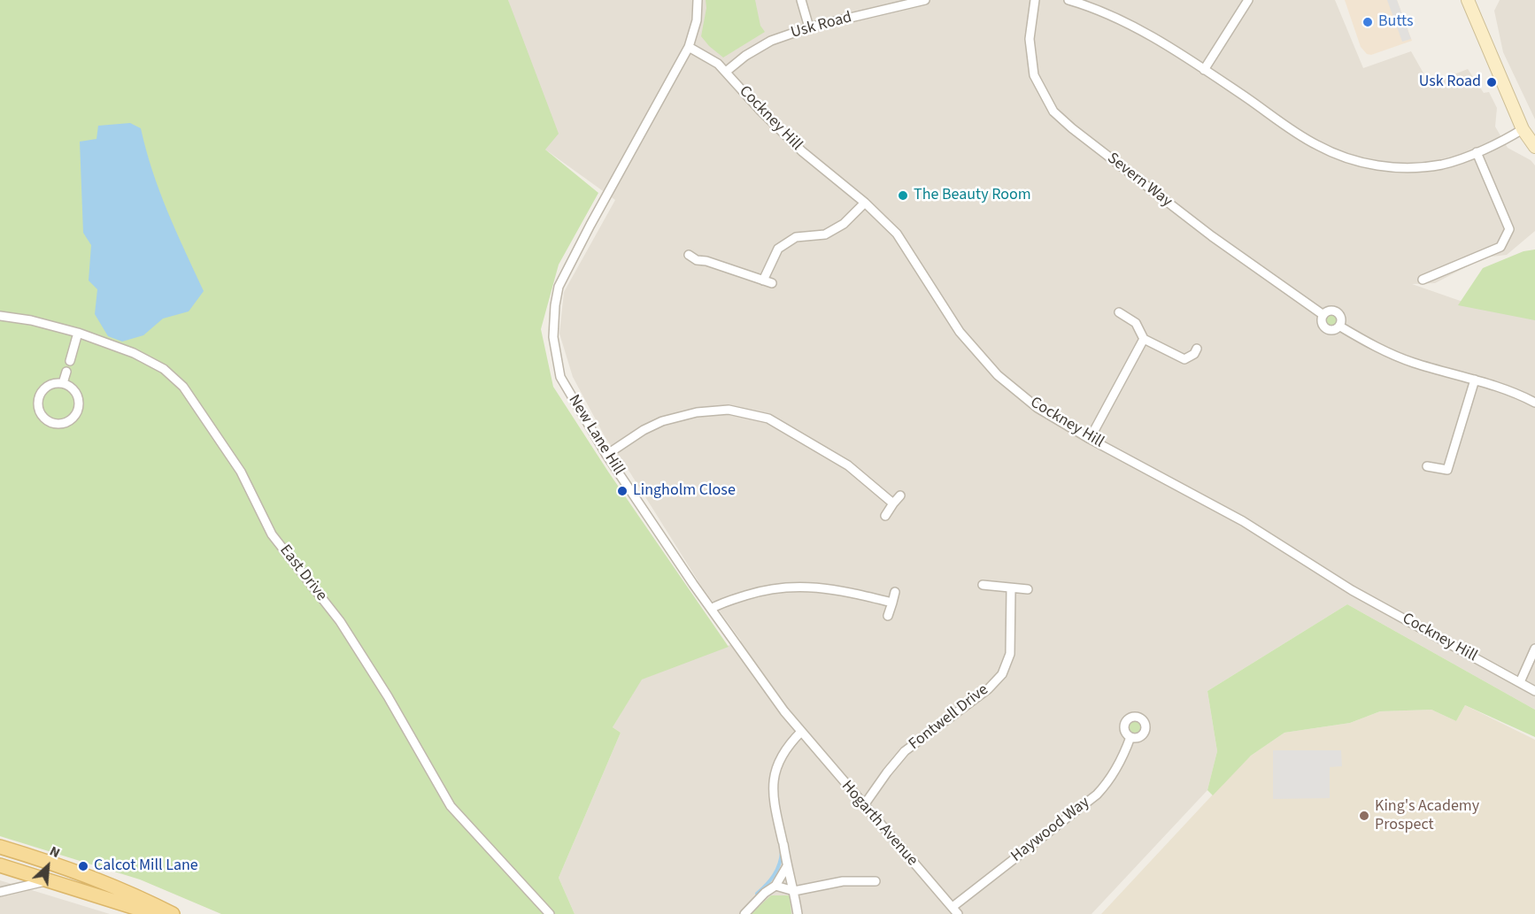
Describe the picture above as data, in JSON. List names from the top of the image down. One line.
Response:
{"streets":{"street":["Usk Road","Cockney Hill","Severn Way","New Lane Hill","East Drive","Fontwell Drive","Hogarth Avenue","Haywood Way"]},"crossings":[["Usk Road","Cockney Hill"],["Cockney Hill","New Lane Hill"],["New Lane Hill","Hogarth Avenue"],["Fontwell Drive","Hogarth Avenue"],["Hogarth Avenue","Haywood Way"]],"places":["Butts","Usk Road","The Beauty Room","Lingholm Close","King's Academy Prospect","Calcot Mill Lane"],"north":"top right"}
